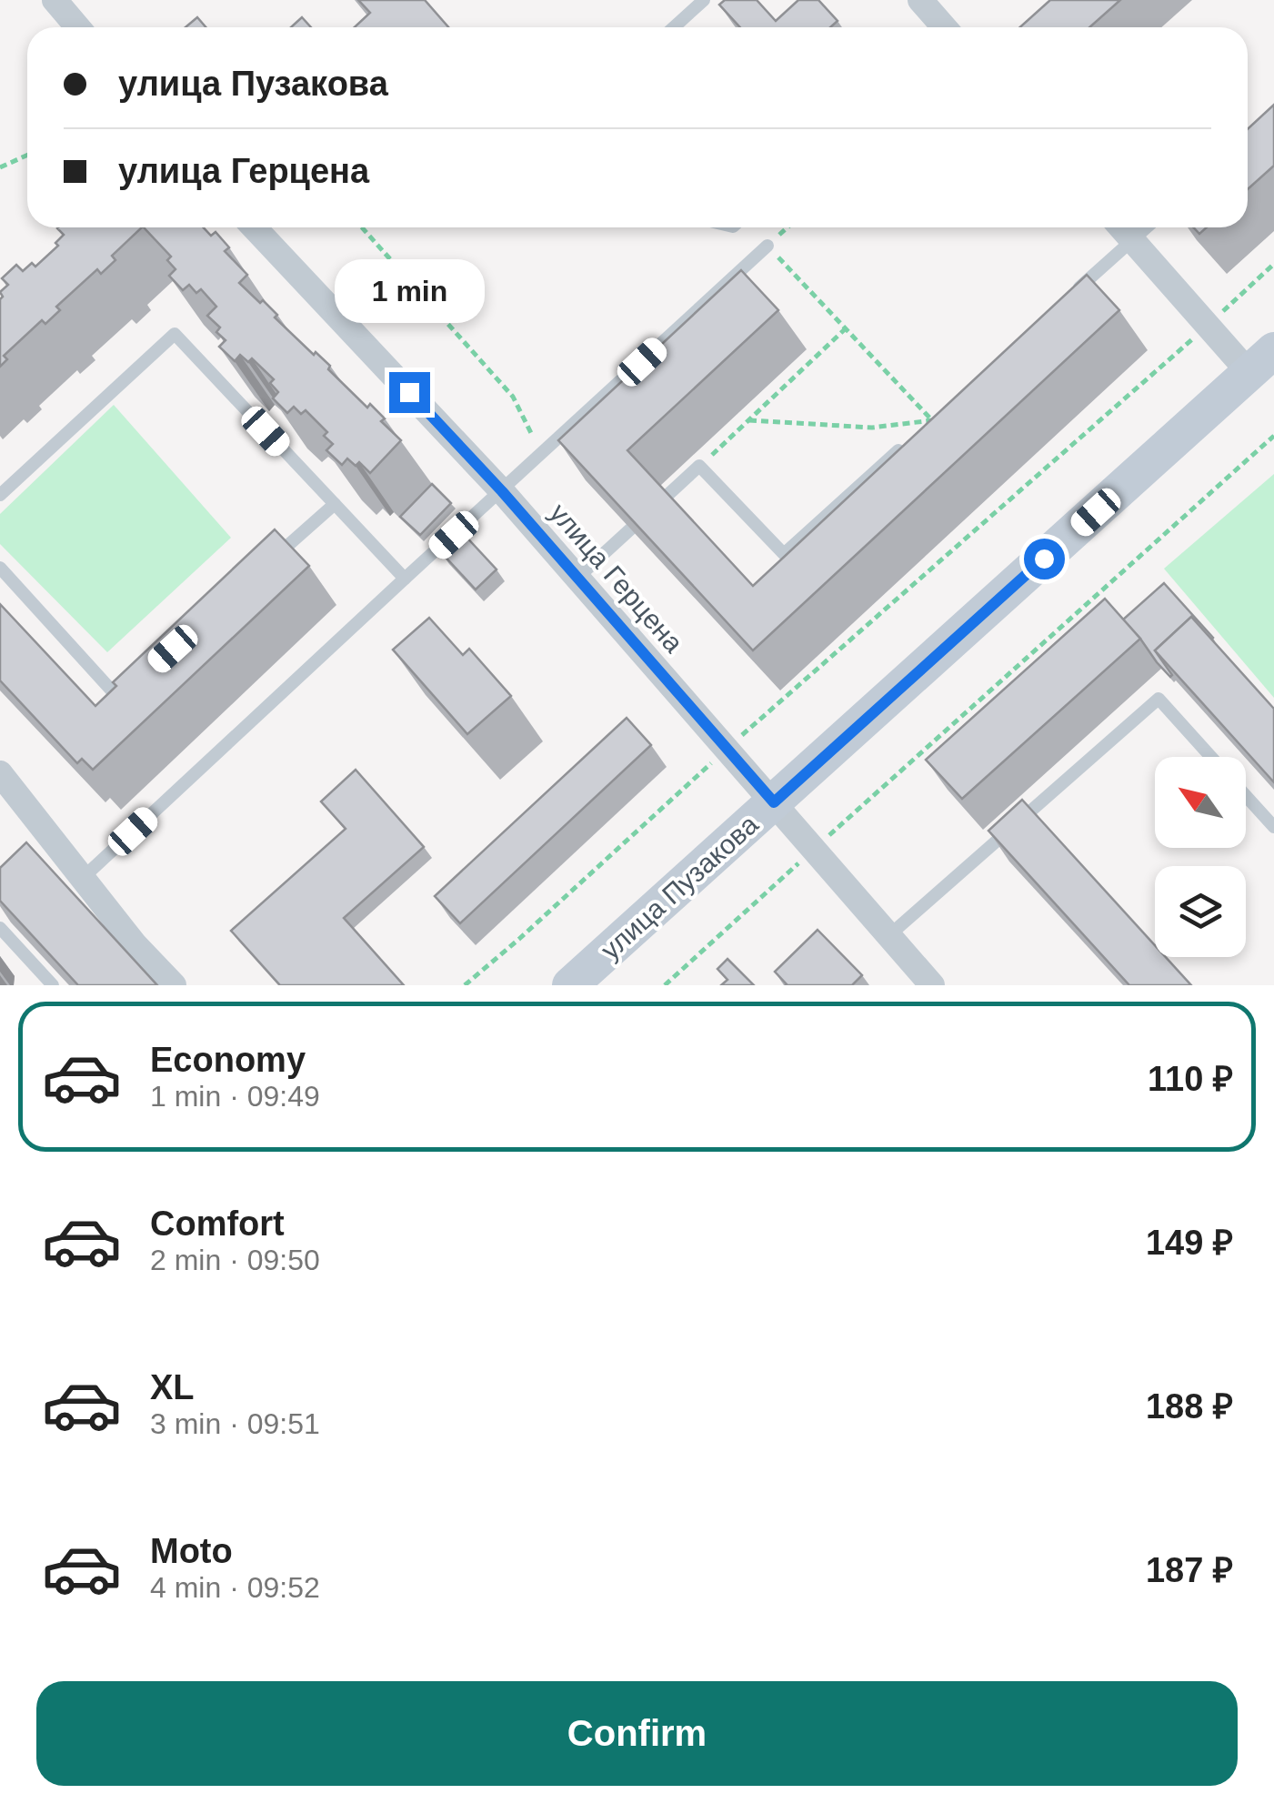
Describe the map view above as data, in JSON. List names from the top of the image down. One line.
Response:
{"streets":{"street":["улица Герцена","улица Пузакова"]},"crossings":[["улица Герцена","улица Пузакова"]],"north":"top left","page":{"banner":["улица Пузакова","улица Герцена"],"bubble":"1 min","list":[{"name":"Economy","note":"1 min · 09:49","value":"110 ₽"},{"name":"Comfort","note":"2 min · 09:50","value":"149 ₽"},{"name":"XL","note":"3 min · 09:51","value":"188 ₽"},{"name":"Moto","note":"4 min · 09:52","value":"187 ₽"}],"buttons":"Confirm"}}
